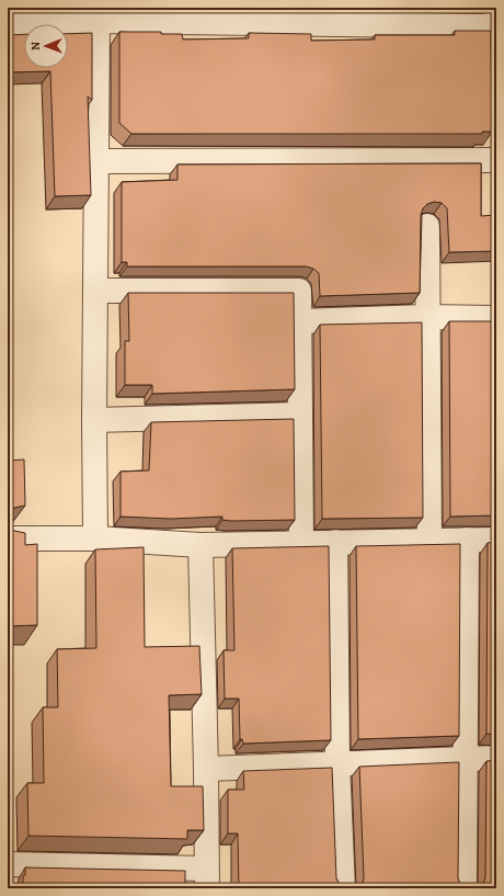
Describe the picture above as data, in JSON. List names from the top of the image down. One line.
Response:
{"north":"left"}
